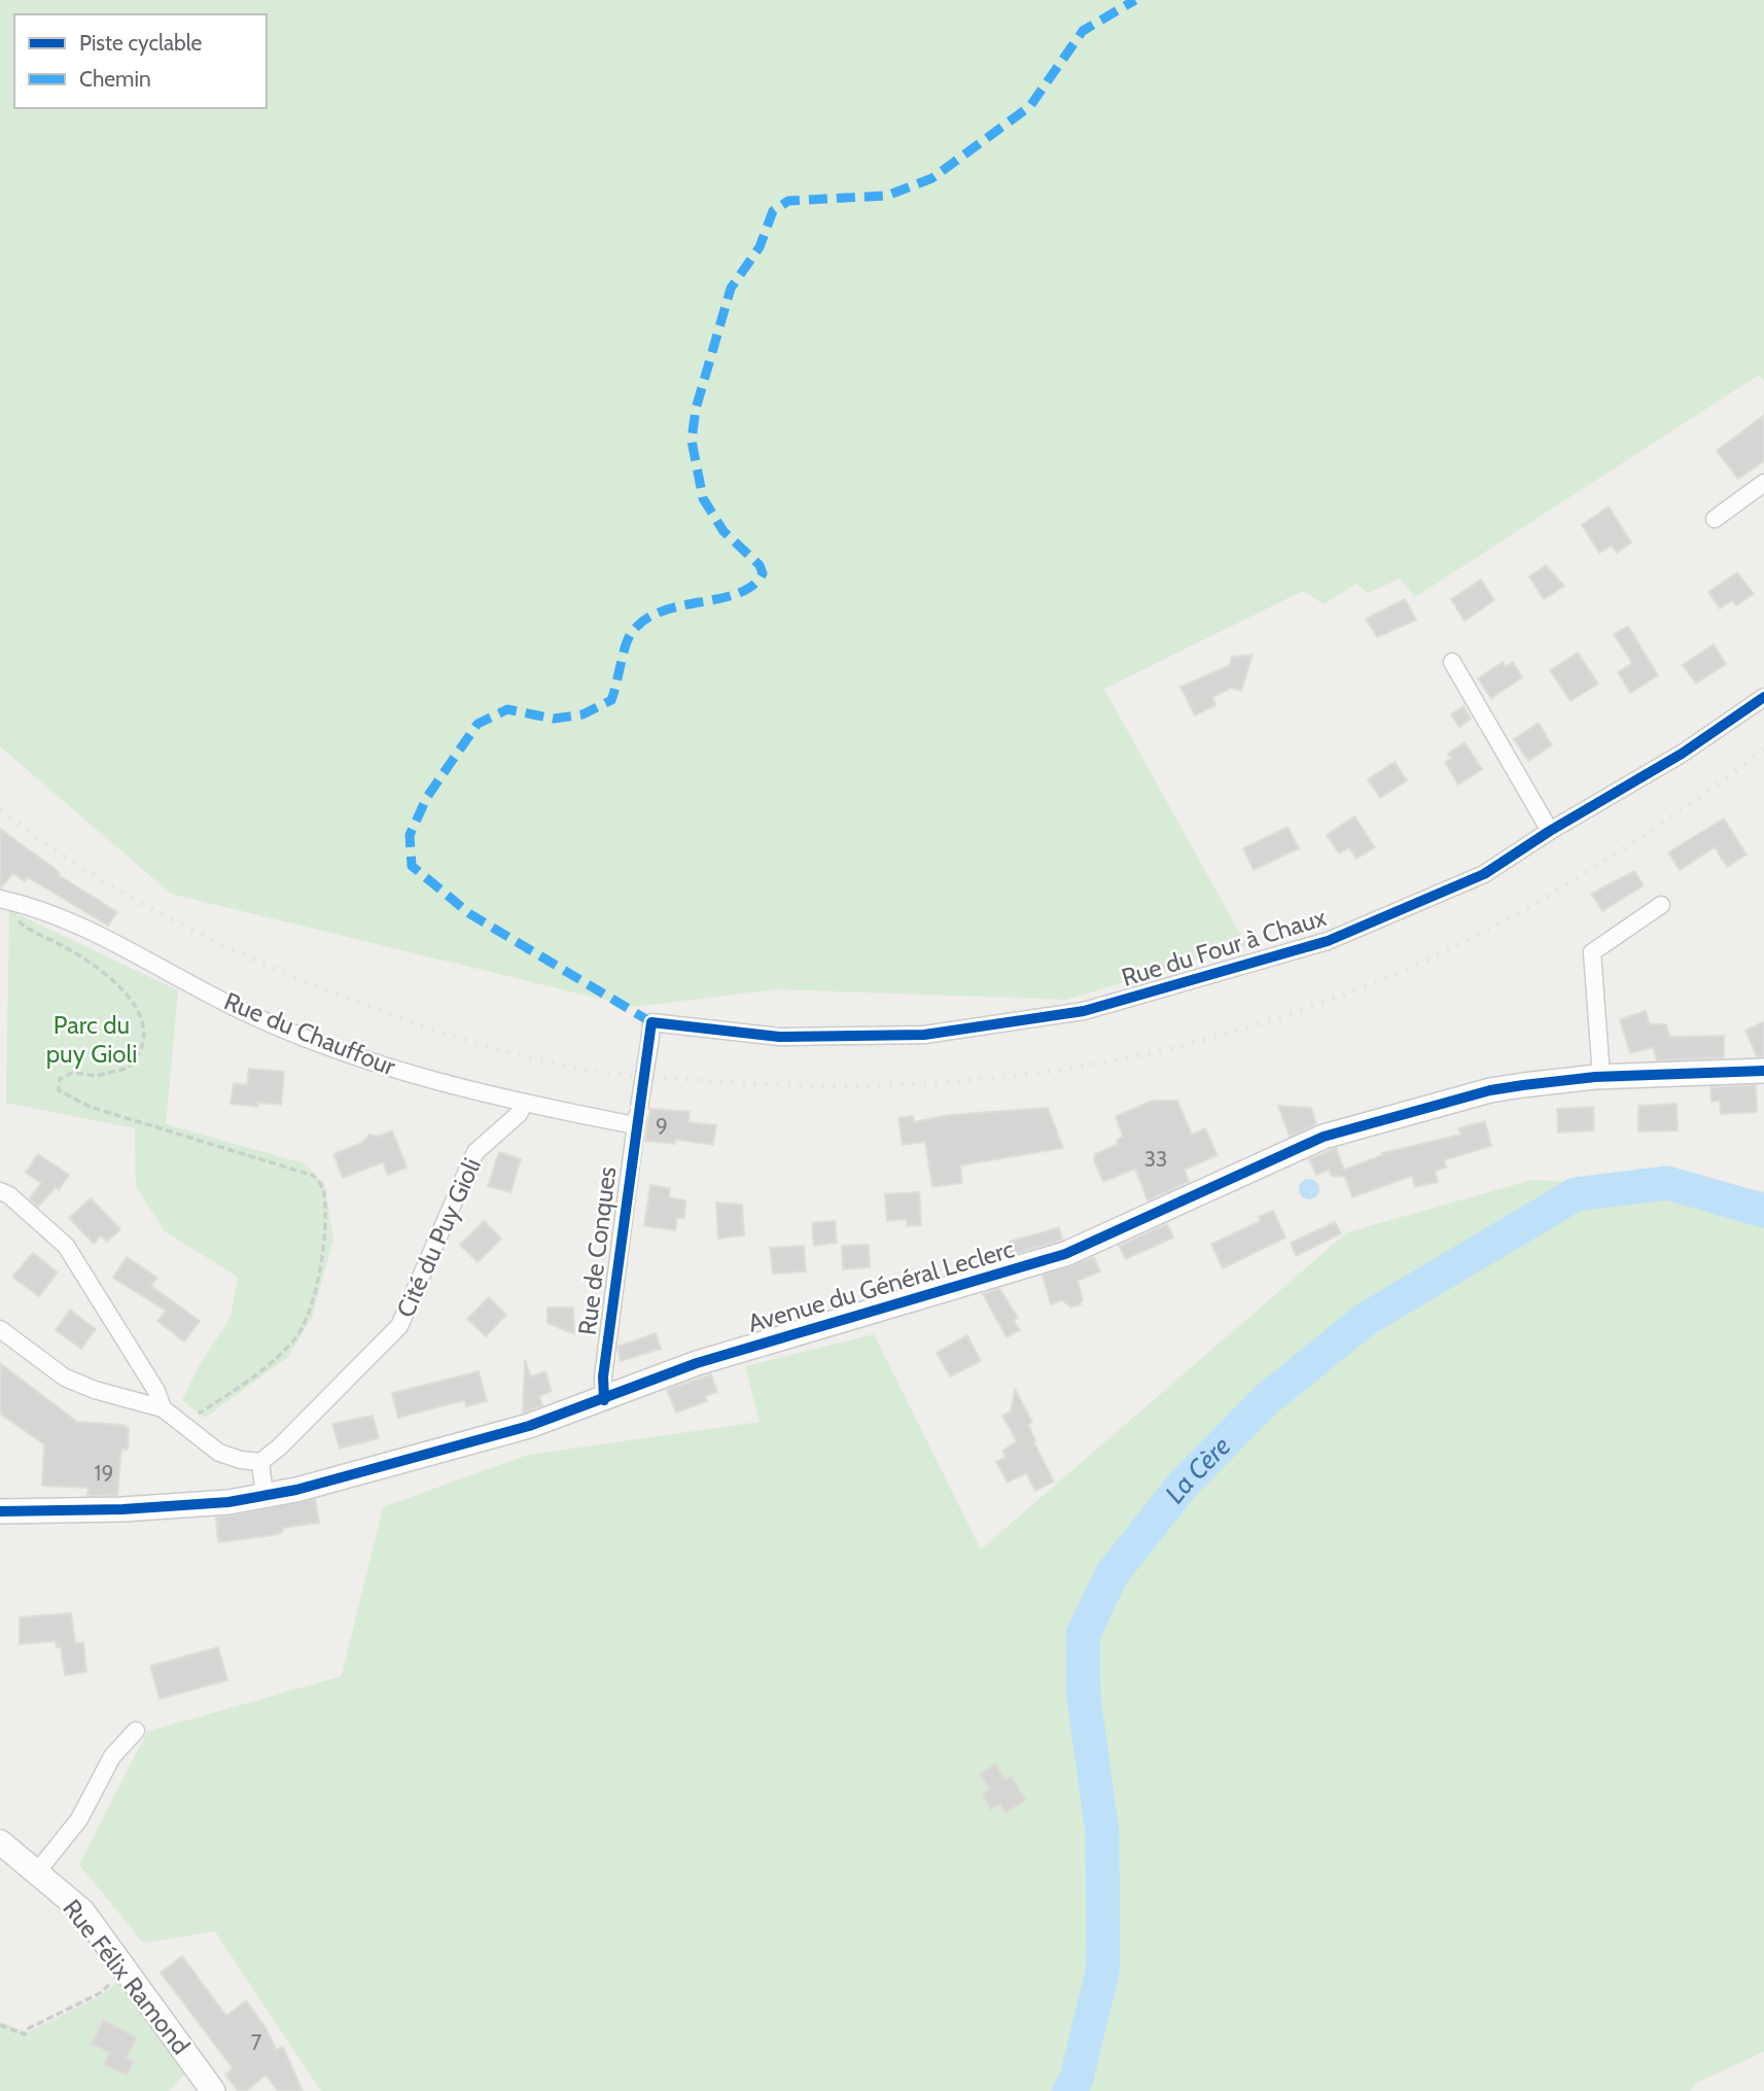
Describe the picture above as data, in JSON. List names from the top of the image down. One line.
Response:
{"streets":{"street":["Rue du Four à Chaux","Rue du Chauffour","Cité du Puy Gioli","Rue de Conques","Avenue du Général Leclerc","Rue Félix Ramond"]},"crossings":[["Rue du Four à Chaux","Rue de Conques"],["Rue du Chauffour","Cité du Puy Gioli"],["Rue du Chauffour","Rue de Conques"],["Rue de Conques","Avenue du Général Leclerc"]],"water":["La Cère"],"parks":["Parc du puy Gioli"],"house_numbers":["9","33","19","7"],"legend":["Piste cyclable","Chemin"]}
